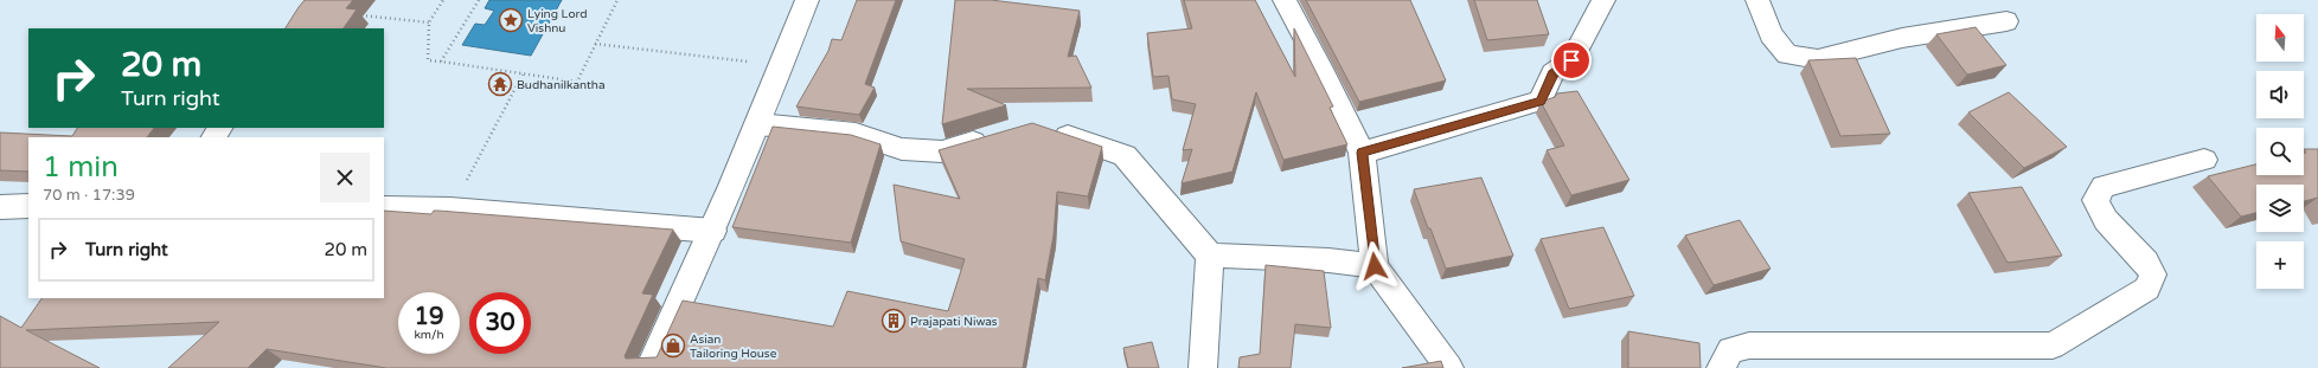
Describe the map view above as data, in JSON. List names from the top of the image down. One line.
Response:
{"places":{"place":["Lying Lord Vishnu"],"temple":["Budhanilkantha"],"building":["Prajapati Niwas"],"shop":["Asian Tailoring House"]},"north":"top","page":{"map_buttons":"+","turn":["20 m","Turn right"],"heading":["1 min","70 m · 17:39"],"list":[{"name":"Turn right","value":"20 m"}],"speed":"19 km/h","limit":"30"}}
